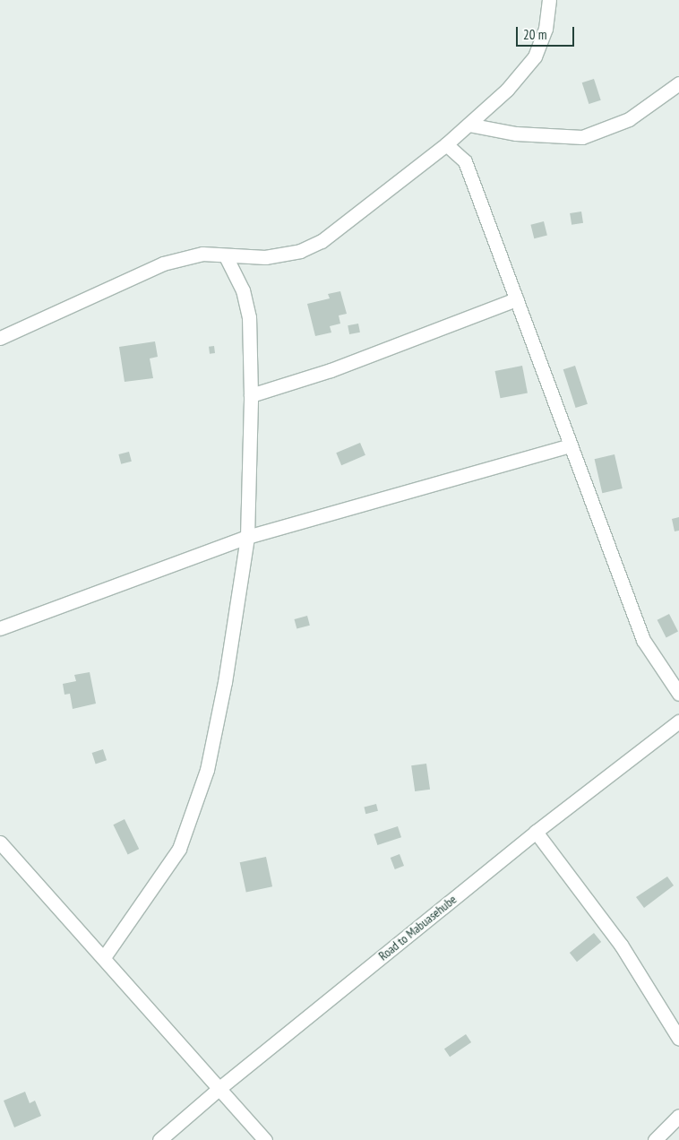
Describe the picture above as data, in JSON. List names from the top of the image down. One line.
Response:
{"streets":{"street":["Road to Mabuasehube"]},"scale_bar":"20 m"}
